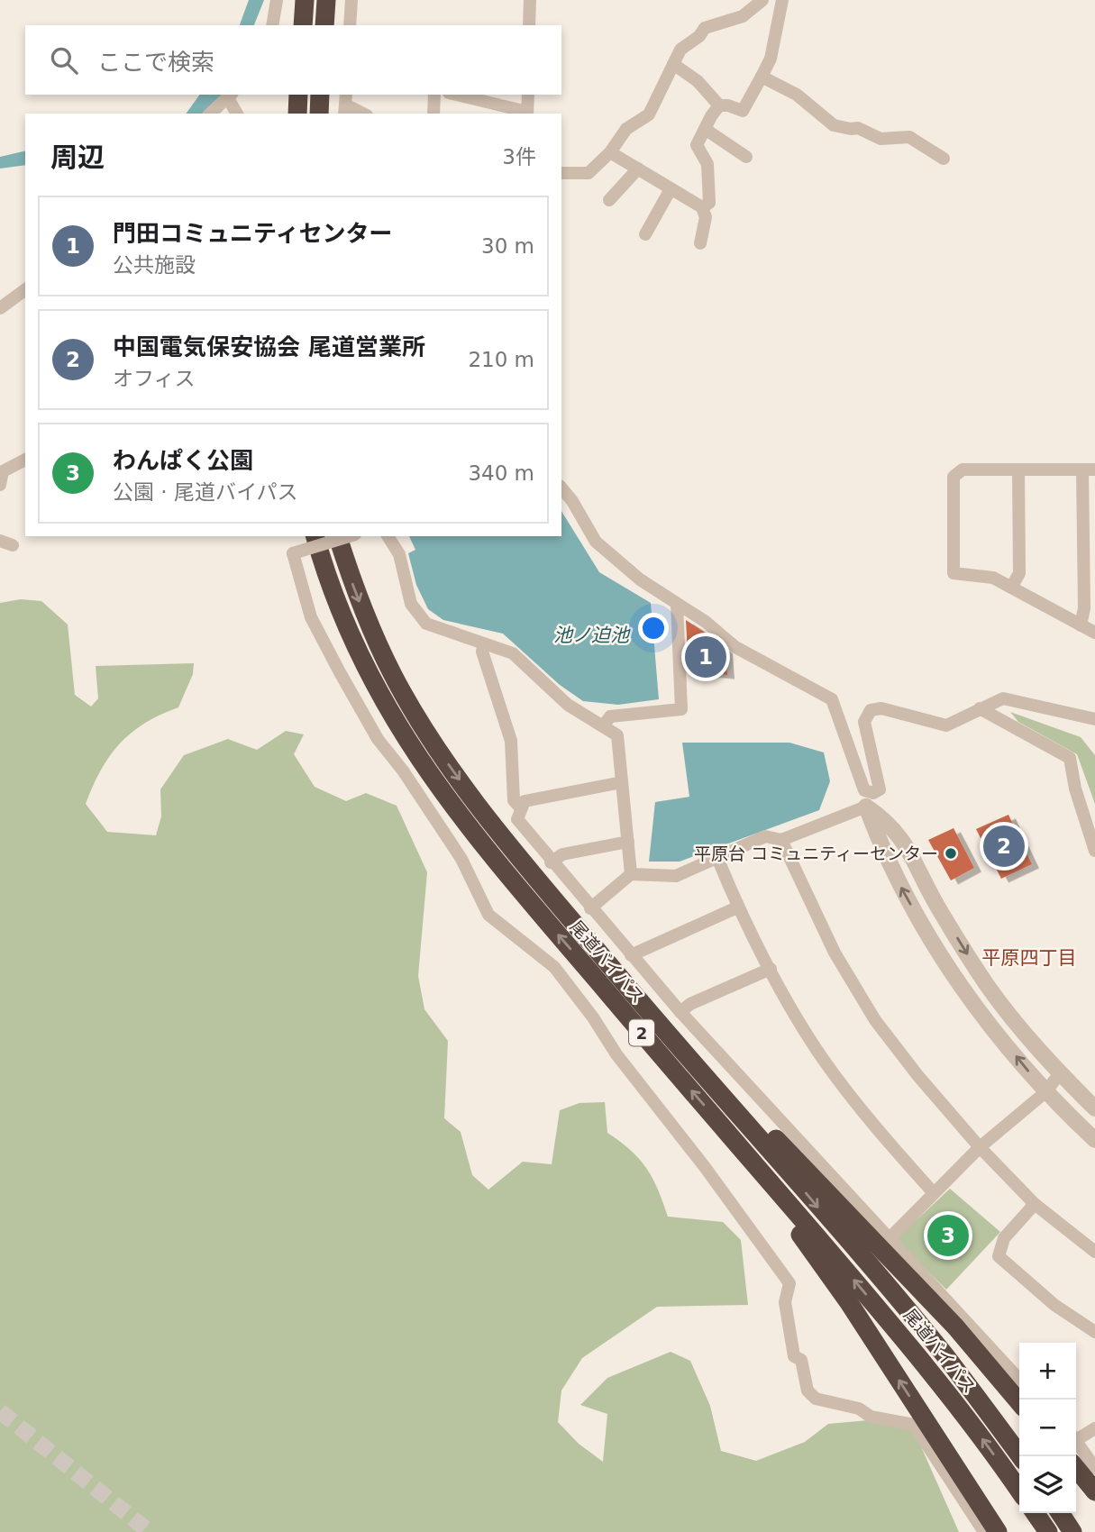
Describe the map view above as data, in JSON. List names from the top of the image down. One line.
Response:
{"streets":{"highway":["尾道バイパス","2"]},"districts":["平原四丁目"],"water":["池ノ迫池"],"places":["平原台 コミュニティーセンター"],"page":{"search":"ここで検索","heading":["周辺","3件"],"list":[{"mark":"1","name":"門田コミュニティセンター","note":"公共施設","value":"30 m"},{"mark":"2","name":"中国電気保安協会 尾道営業所","note":"オフィス","value":"210 m"},{"mark":"3","name":"わんぱく公園","note":"公園 · 尾道バイパス","value":"340 m"}],"pins":["1","2","3"],"map_buttons":["+","−"]}}
